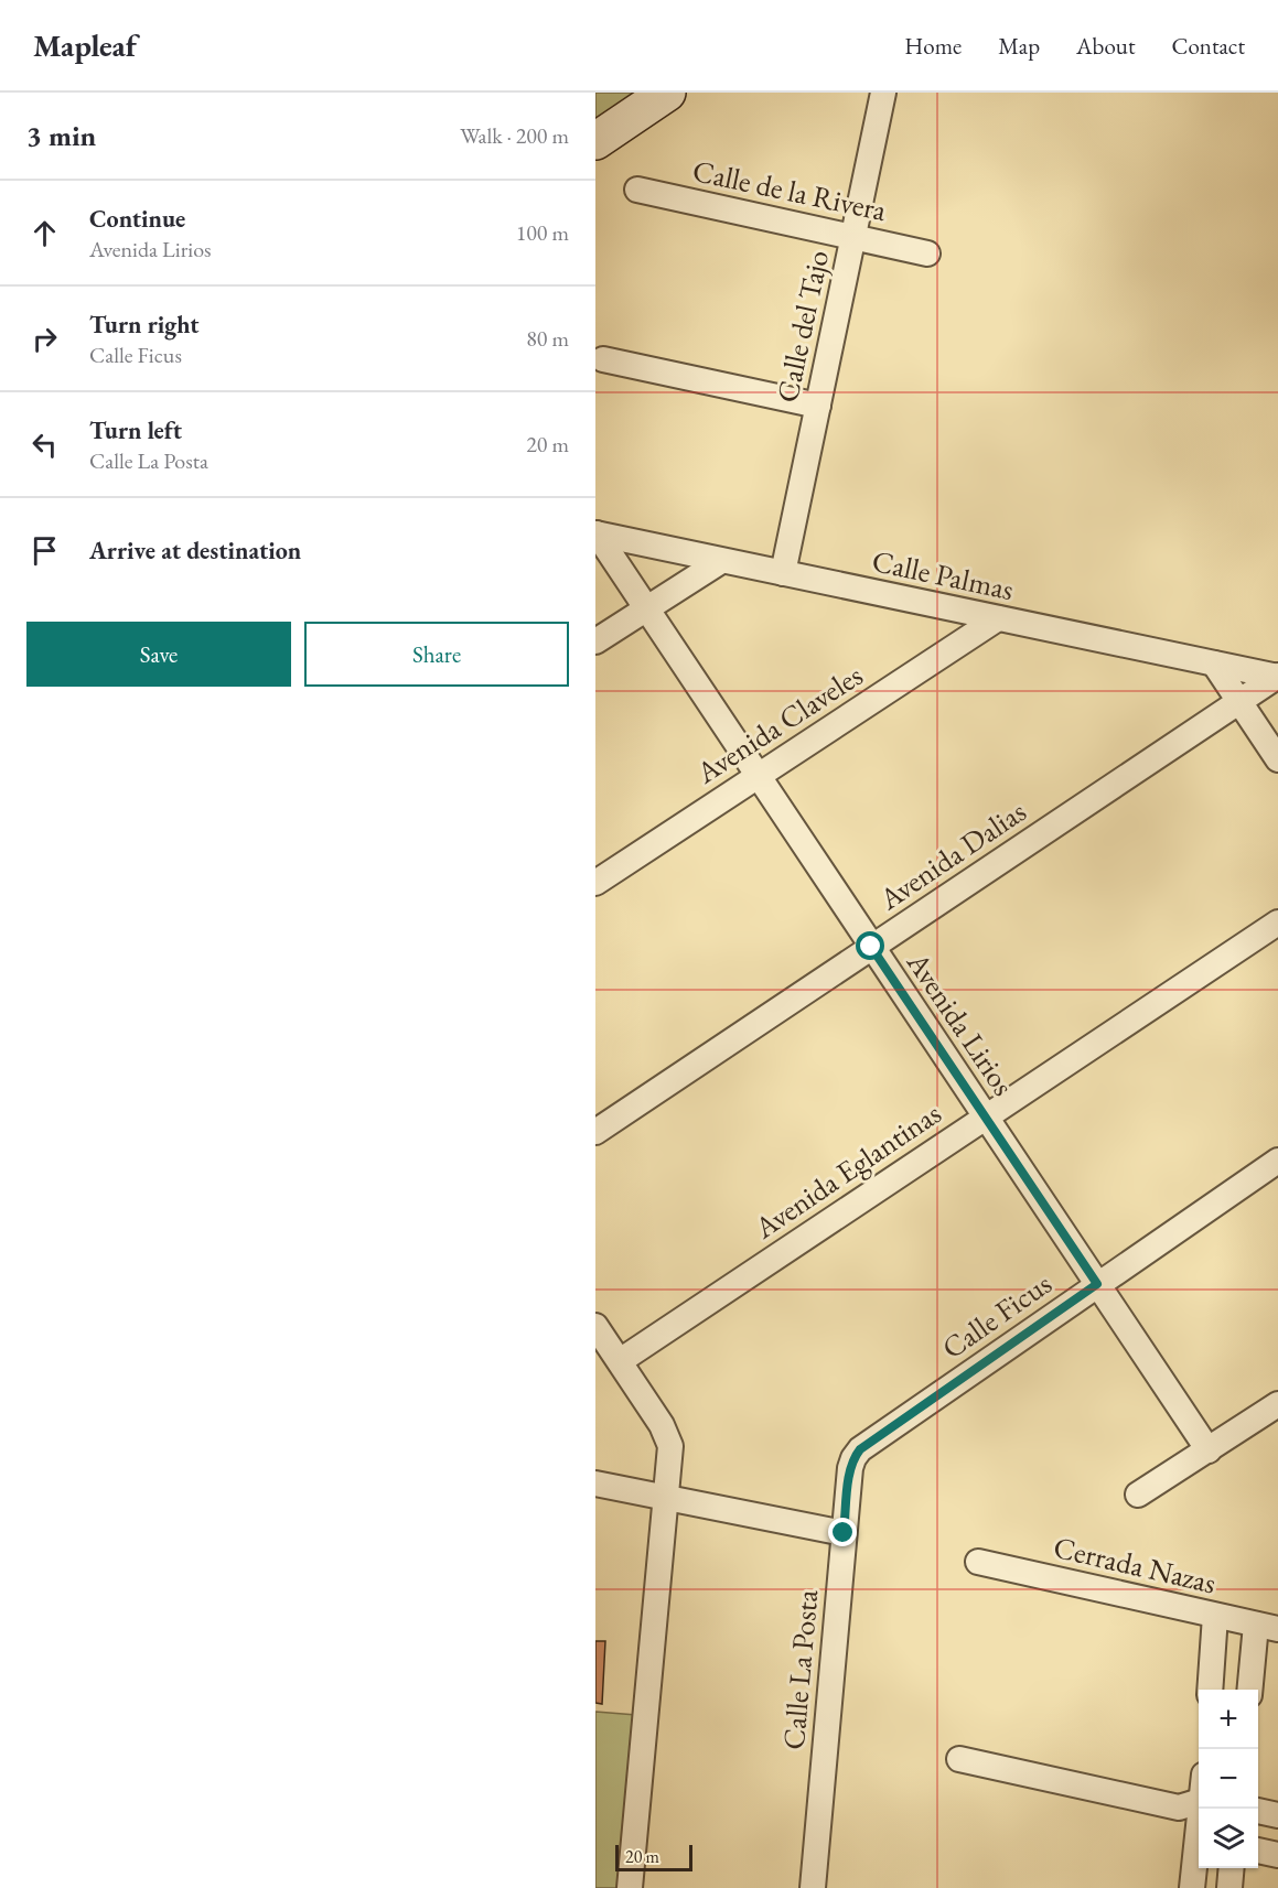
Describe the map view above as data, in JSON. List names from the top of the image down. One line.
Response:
{"streets":{"street":["Calle de la Rivera","Calle del Tajo","Calle Palmas","Avenida Claveles","Avenida Dalias","Avenida Lirios","Avenida Eglantinas","Calle Ficus","Cerrada Nazas","Calle La Posta"]},"crossings":[["Calle de la Rivera","Calle del Tajo"],["Calle del Tajo","Calle Palmas"],["Calle Palmas","Avenida Claveles"],["Calle Palmas","Avenida Dalias"],["Calle Palmas","Avenida Lirios"],["Avenida Claveles","Avenida Lirios"],["Avenida Dalias","Avenida Lirios"],["Avenida Lirios","Avenida Eglantinas"],["Avenida Lirios","Calle Ficus"],["Calle Ficus","Calle La Posta"]],"scale_bar":"20 m","page":{"header":"Mapleaf","nav":["Home","Map","About","Contact"],"heading":["3 min","Walk · 200 m"],"list":[["Continue","Avenida Lirios","100 m"],["Turn right","Calle Ficus","80 m"],["Turn left","Calle La Posta","20 m"],"Arrive at destination"],"buttons":["Save","Share"],"map_buttons":["+","−"],"scale":"20 m"}}
